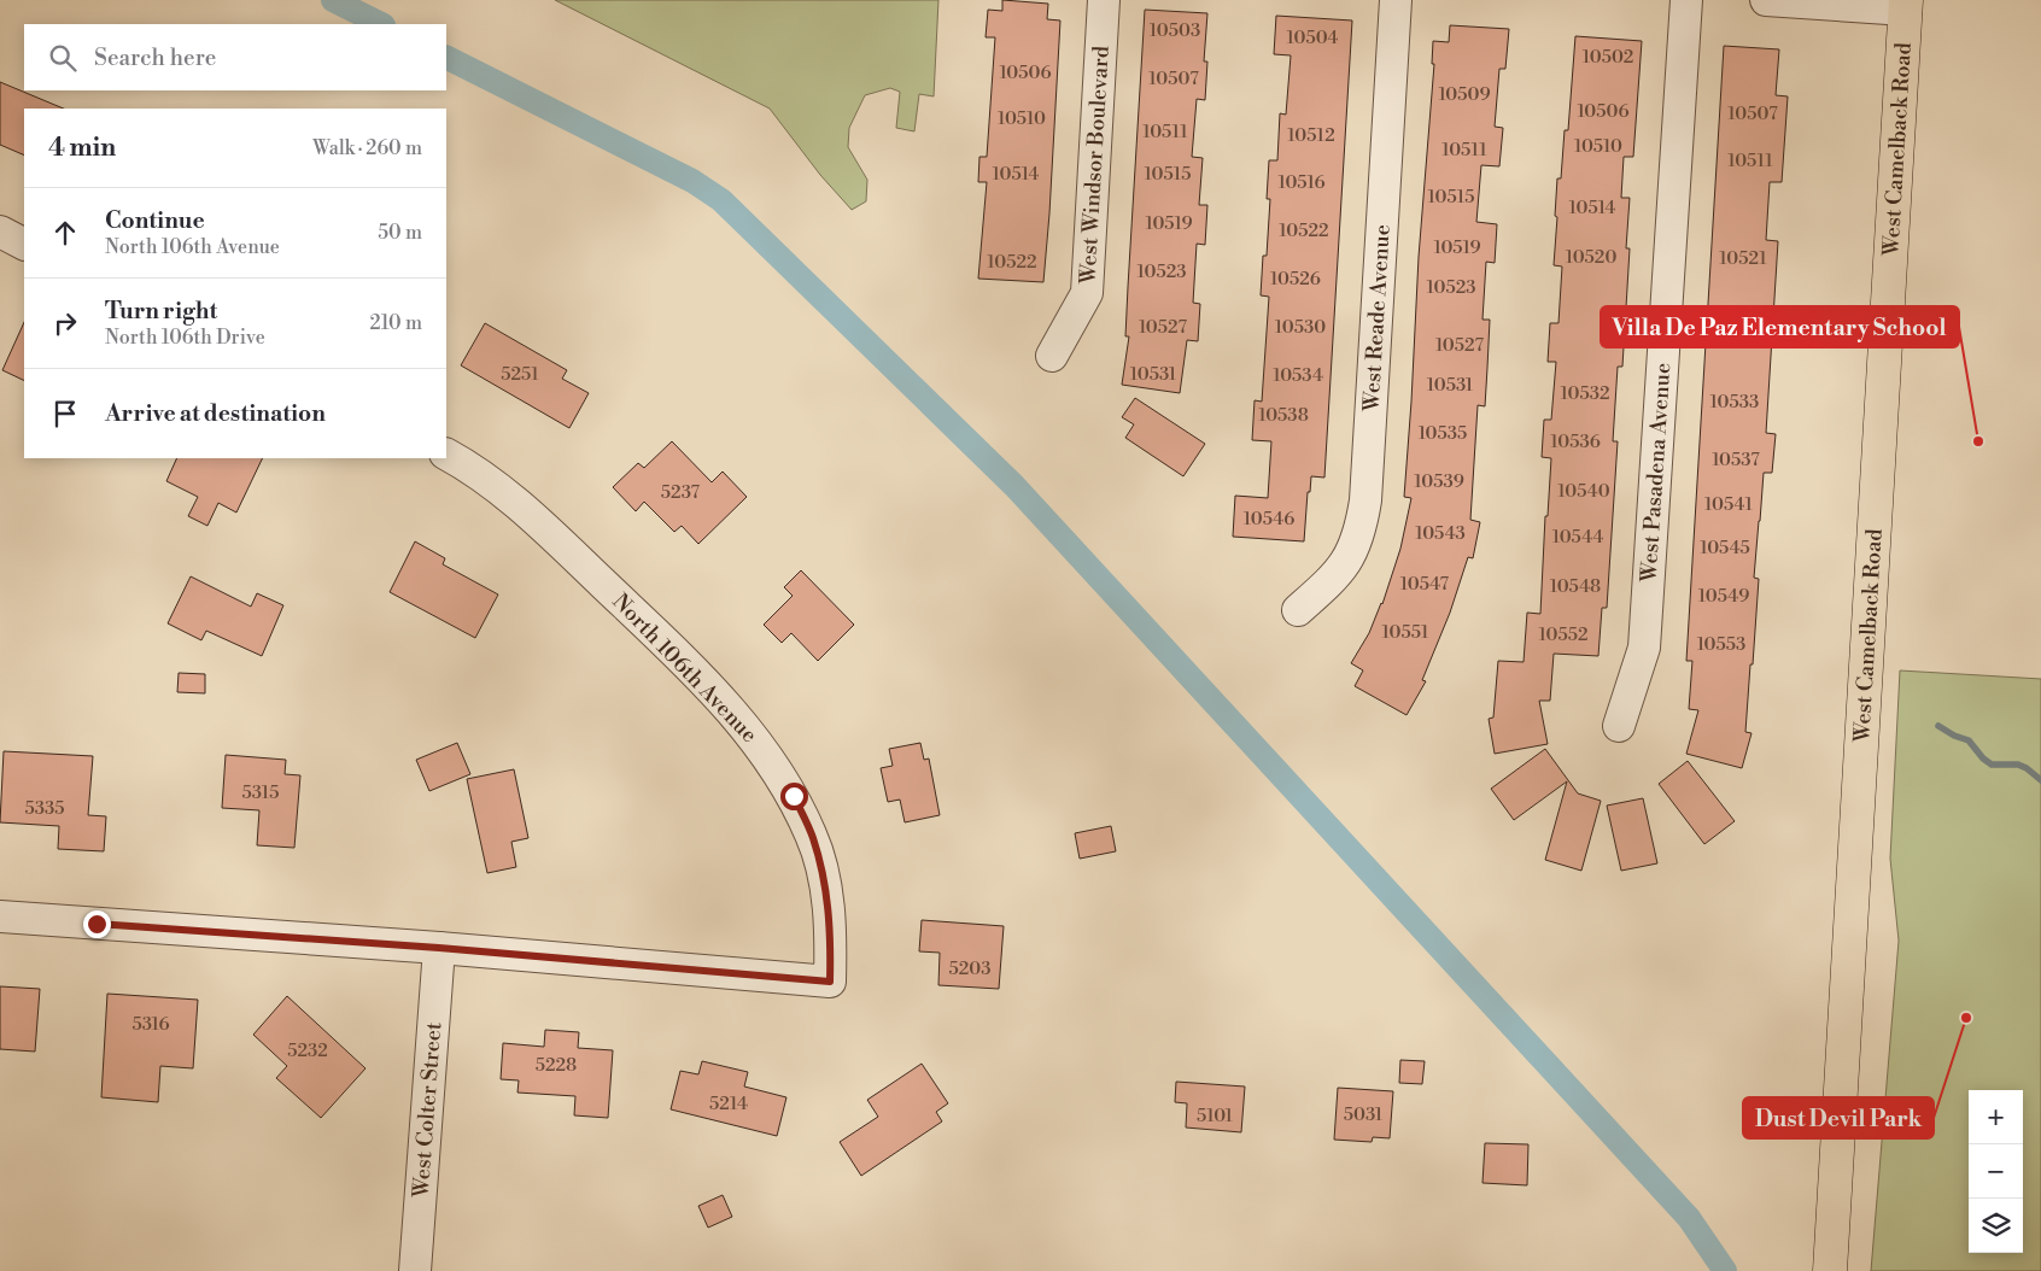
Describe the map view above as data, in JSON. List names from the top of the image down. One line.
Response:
{"streets":{"main road":["West Camelback Road"],"street":["West Windsor Boulevard","West Reade Avenue","West Pasadena Avenue","North 106th Avenue","West Colter Street"]},"crossings":[["North 106th Avenue","West Colter Street"]],"places":["Villa De Paz Elementary School","Dust Devil Park"],"house_numbers":["10503","10504","10502","10506","10507","10509","10506","10507","10510","10511","10512","10510","10511","10511","10514","10515","10516","10515","10514","10519","10522","10519","10520","10521","10522","10523","10526","10523","10527","10530","10527","5251","10531","10534","10531","10532","10533","10538","10535","10536","10537","10539","10540","5237","10541","10546","10543","10544","10545","10547","10548","10549","10551","10552","10553","5315","5335","5203","5316","5232","5228","5214","5031","5101"],"page":{"search":"Search here","heading":["4 min","Walk · 260 m"],"list":[["Continue","North 106th Avenue","50 m"],["Turn right","North 106th Drive","210 m"],"Arrive at destination"],"map_buttons":["+","−"]}}
